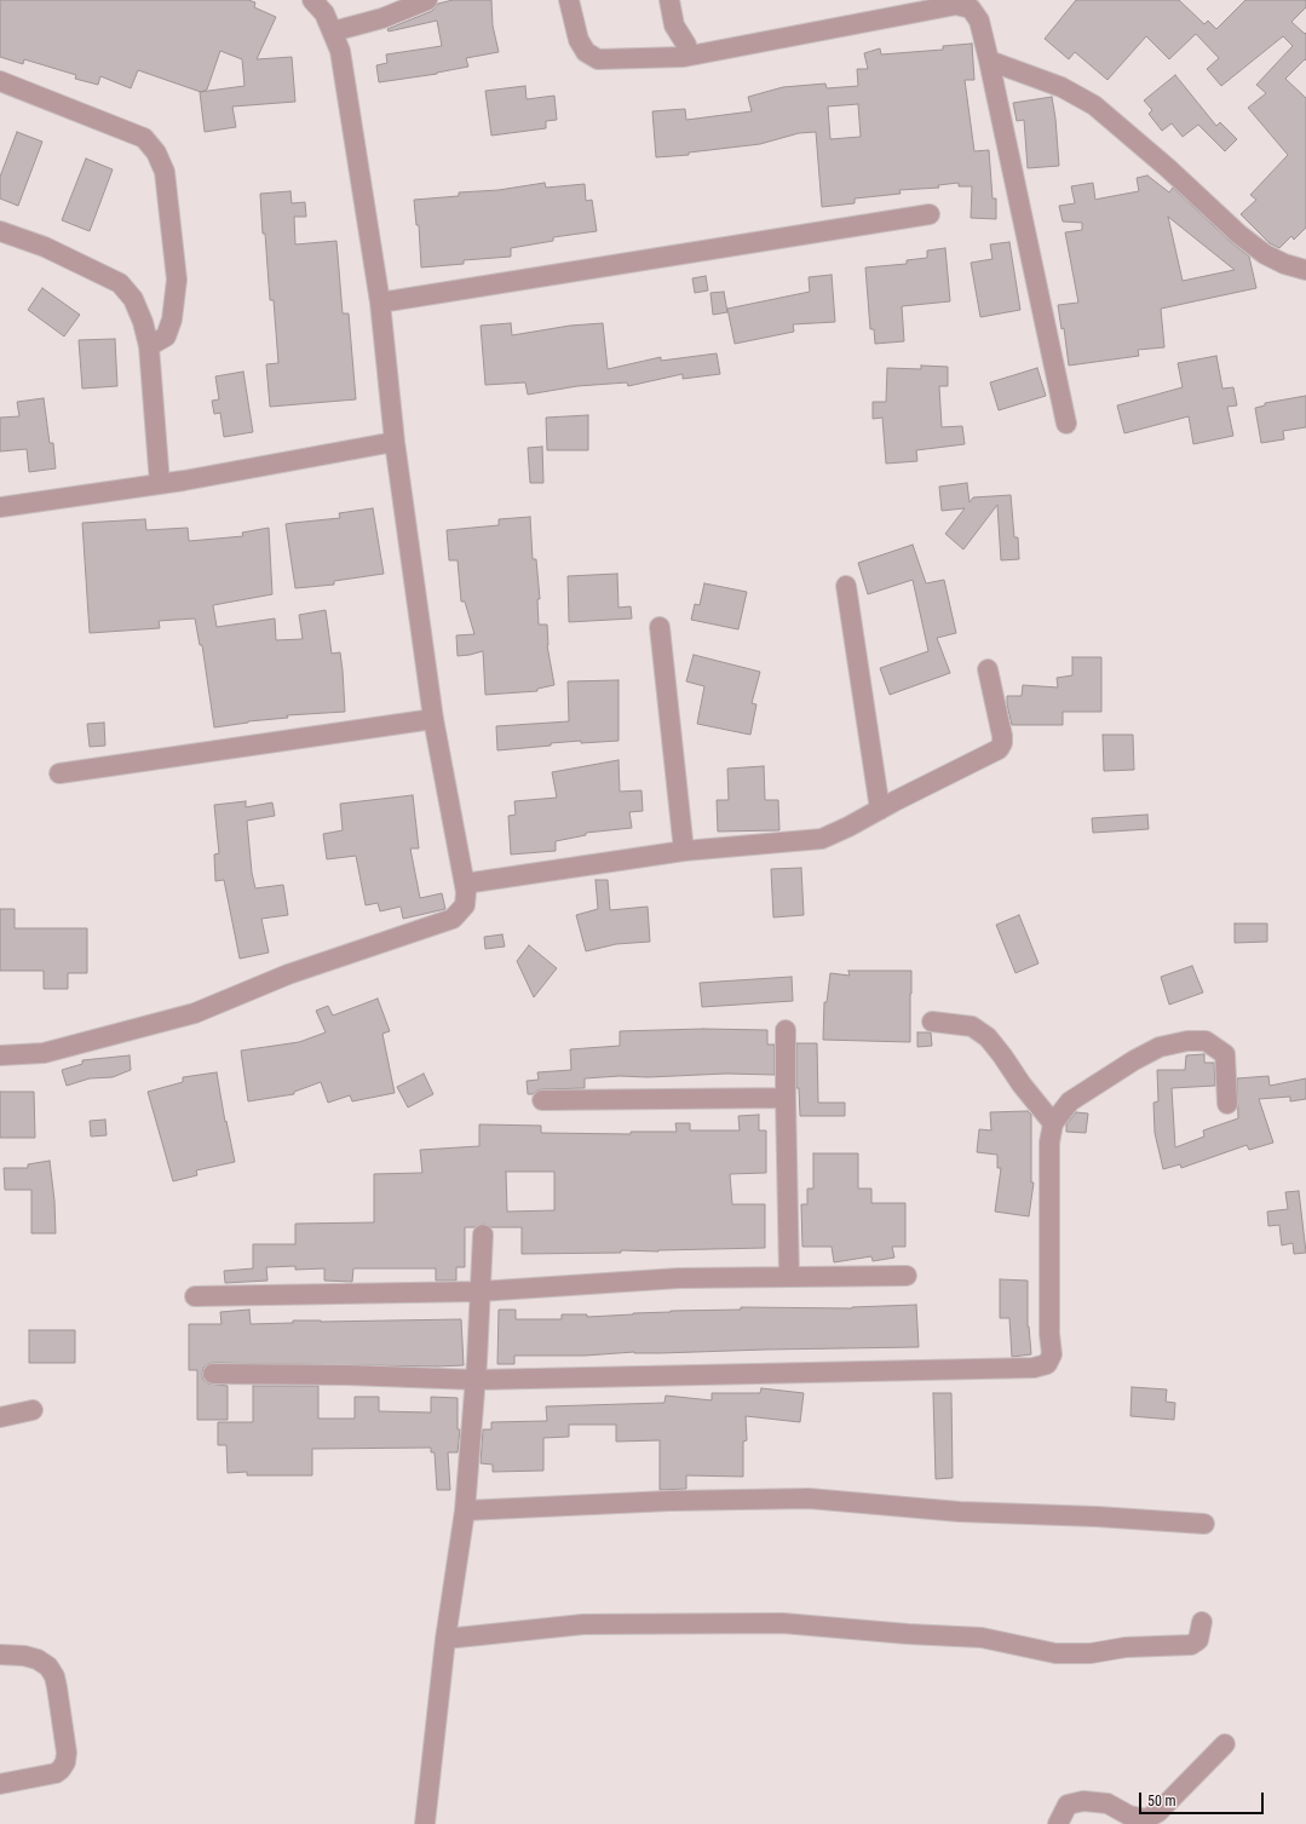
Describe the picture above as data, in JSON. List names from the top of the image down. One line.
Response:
{"scale_bar":"50 m"}
